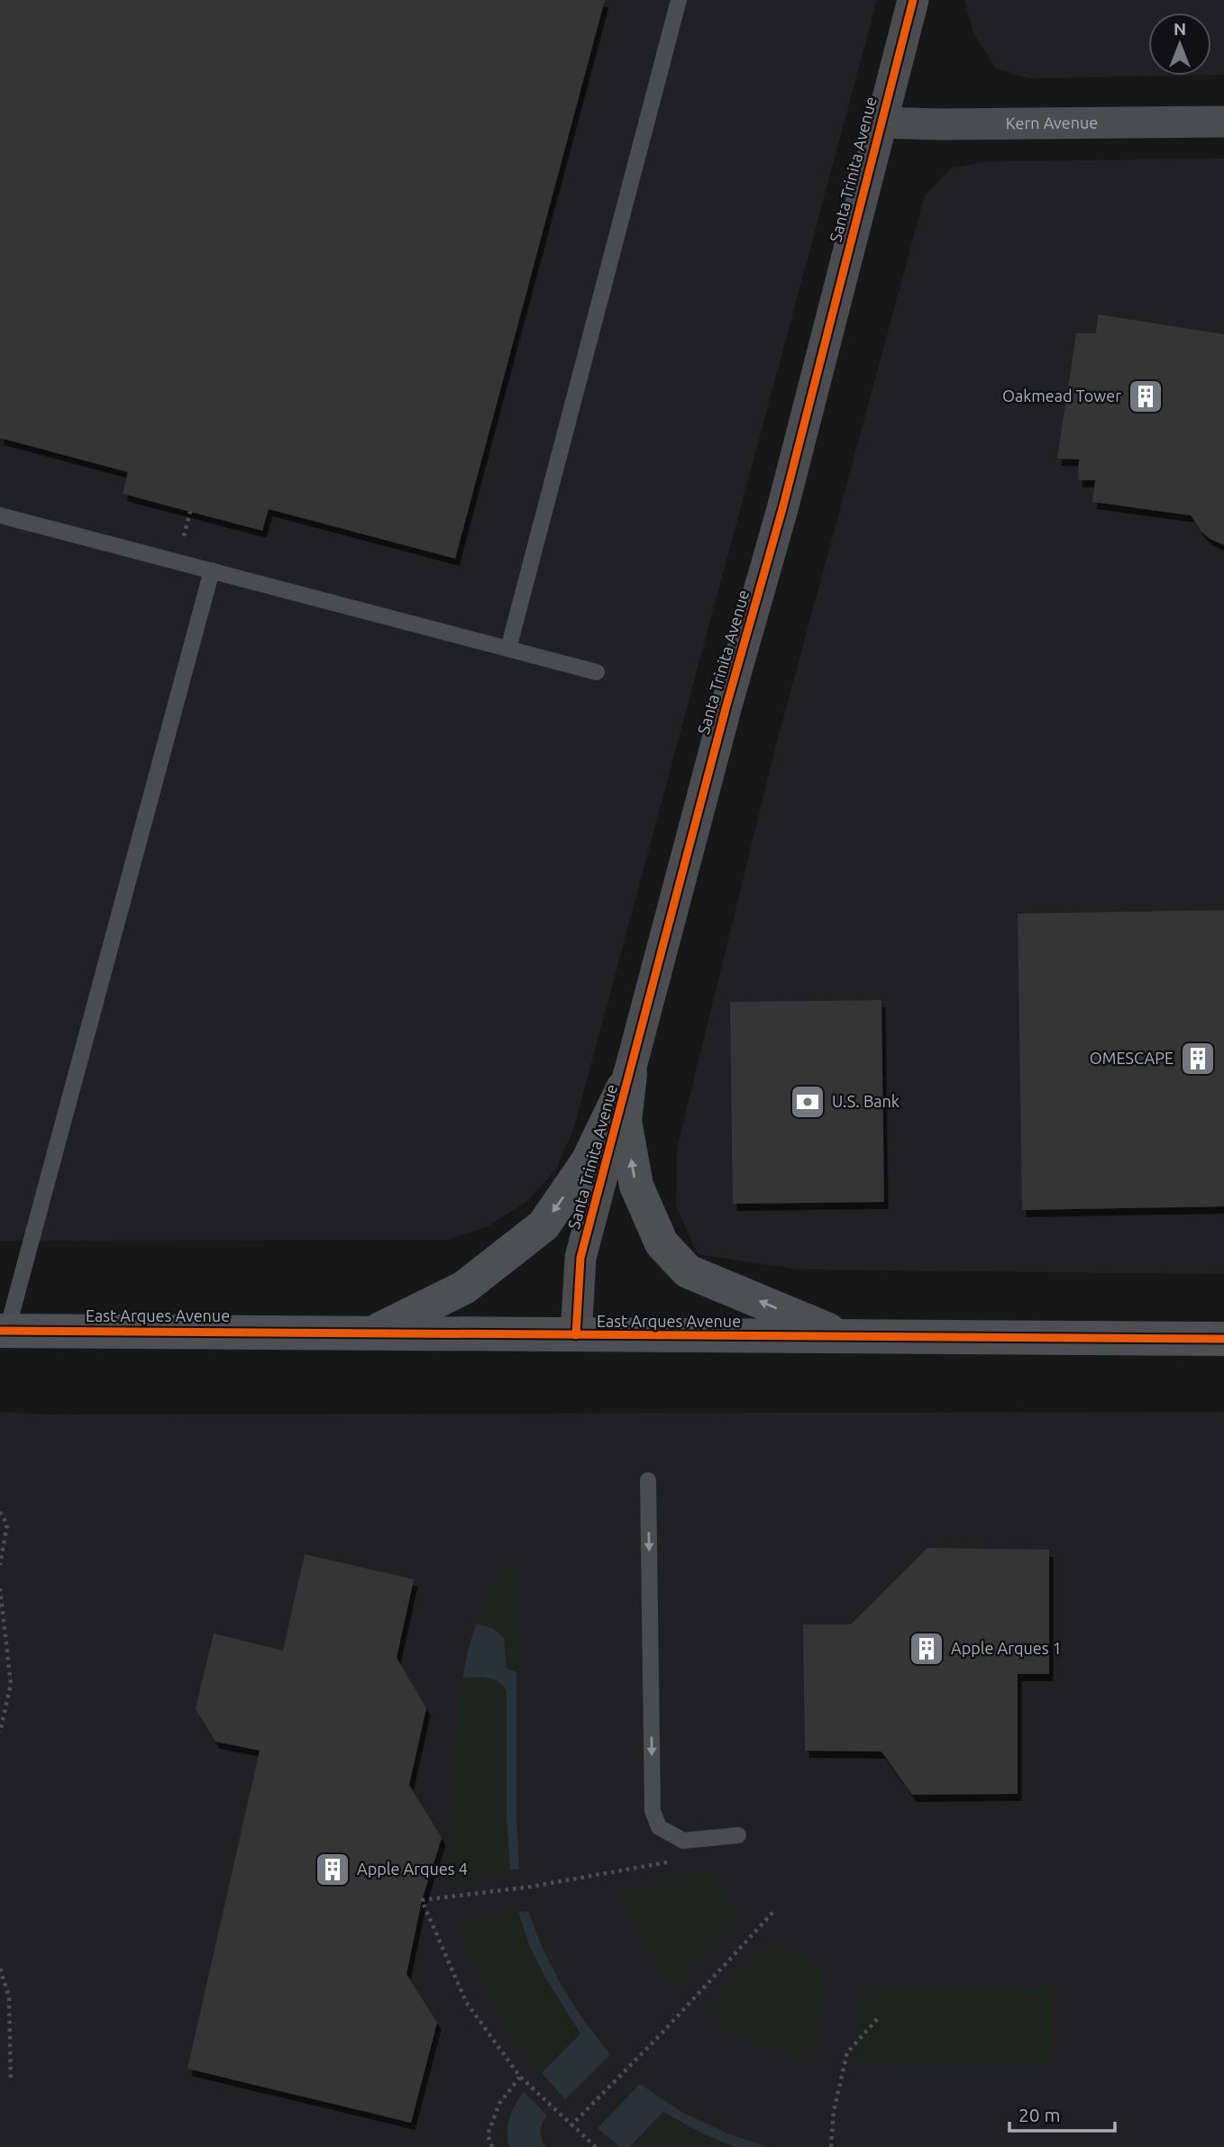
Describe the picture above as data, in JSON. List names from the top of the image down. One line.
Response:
{"streets":{"main road":["East Arques Avenue"],"street":["Kern Avenue","Santa Trinita Avenue"]},"crossings":[["Kern Avenue","Santa Trinita Avenue"],["Santa Trinita Avenue","East Arques Avenue"]],"places":{"building":["Oakmead Tower","OMESCAPE","Apple Arques 1","Apple Arques 4"],"bank":["U.S. Bank"]},"scale_bar":"20 m","north":"top"}
